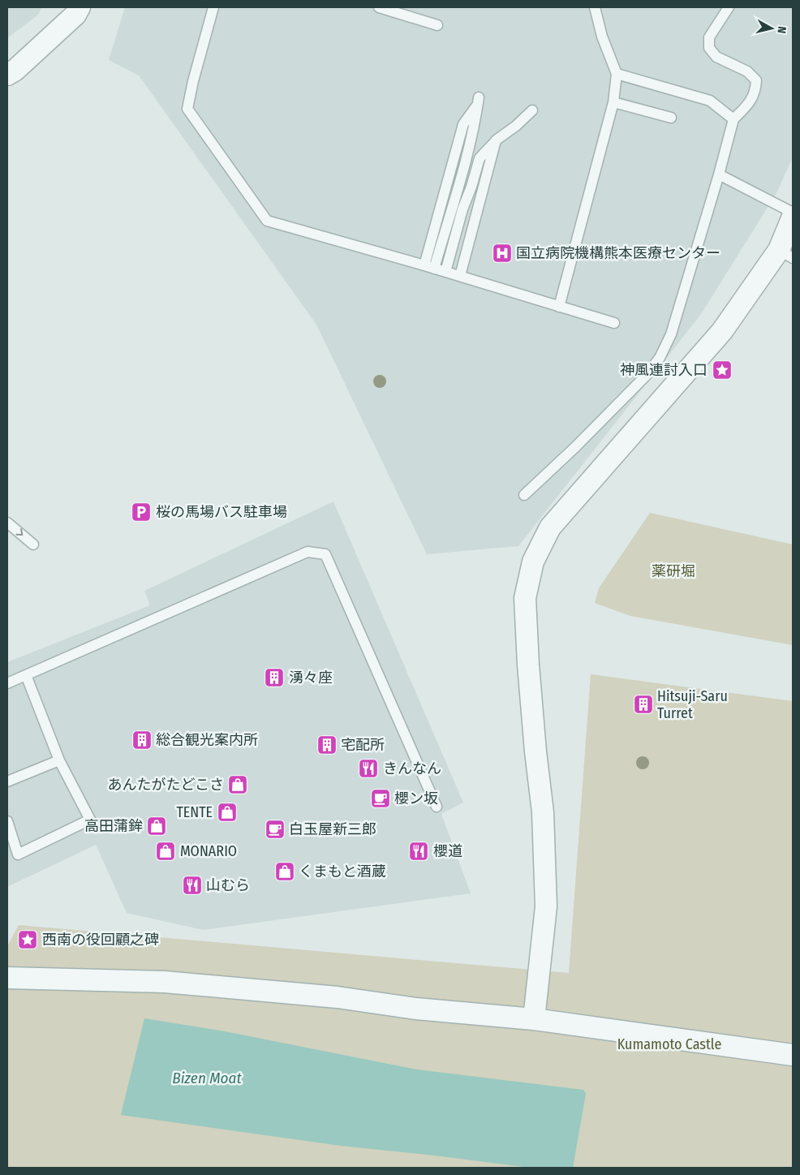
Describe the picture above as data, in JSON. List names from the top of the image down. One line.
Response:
{"water":["Bizen Moat"],"parks":["薬研堀","Kumamoto Castle"],"places":{"hospital":["国立病院機構熊本医療センター"],"place":["神風連討入口","西南の役回顧之碑"],"parking":["桜の馬場バス駐車場"],"building":["湧々座","Hitsuji-Saru Turret","総合観光案内所","宅配所"],"restaurant":["きんなん","櫻道","山むら"],"shop":["あんたがたどこさ","TENTE","高田蒲鉾","MONARIO","くまもと酒蔵"],"cafe":["櫻ン坂","白玉屋新三郎"]},"north":"right"}
